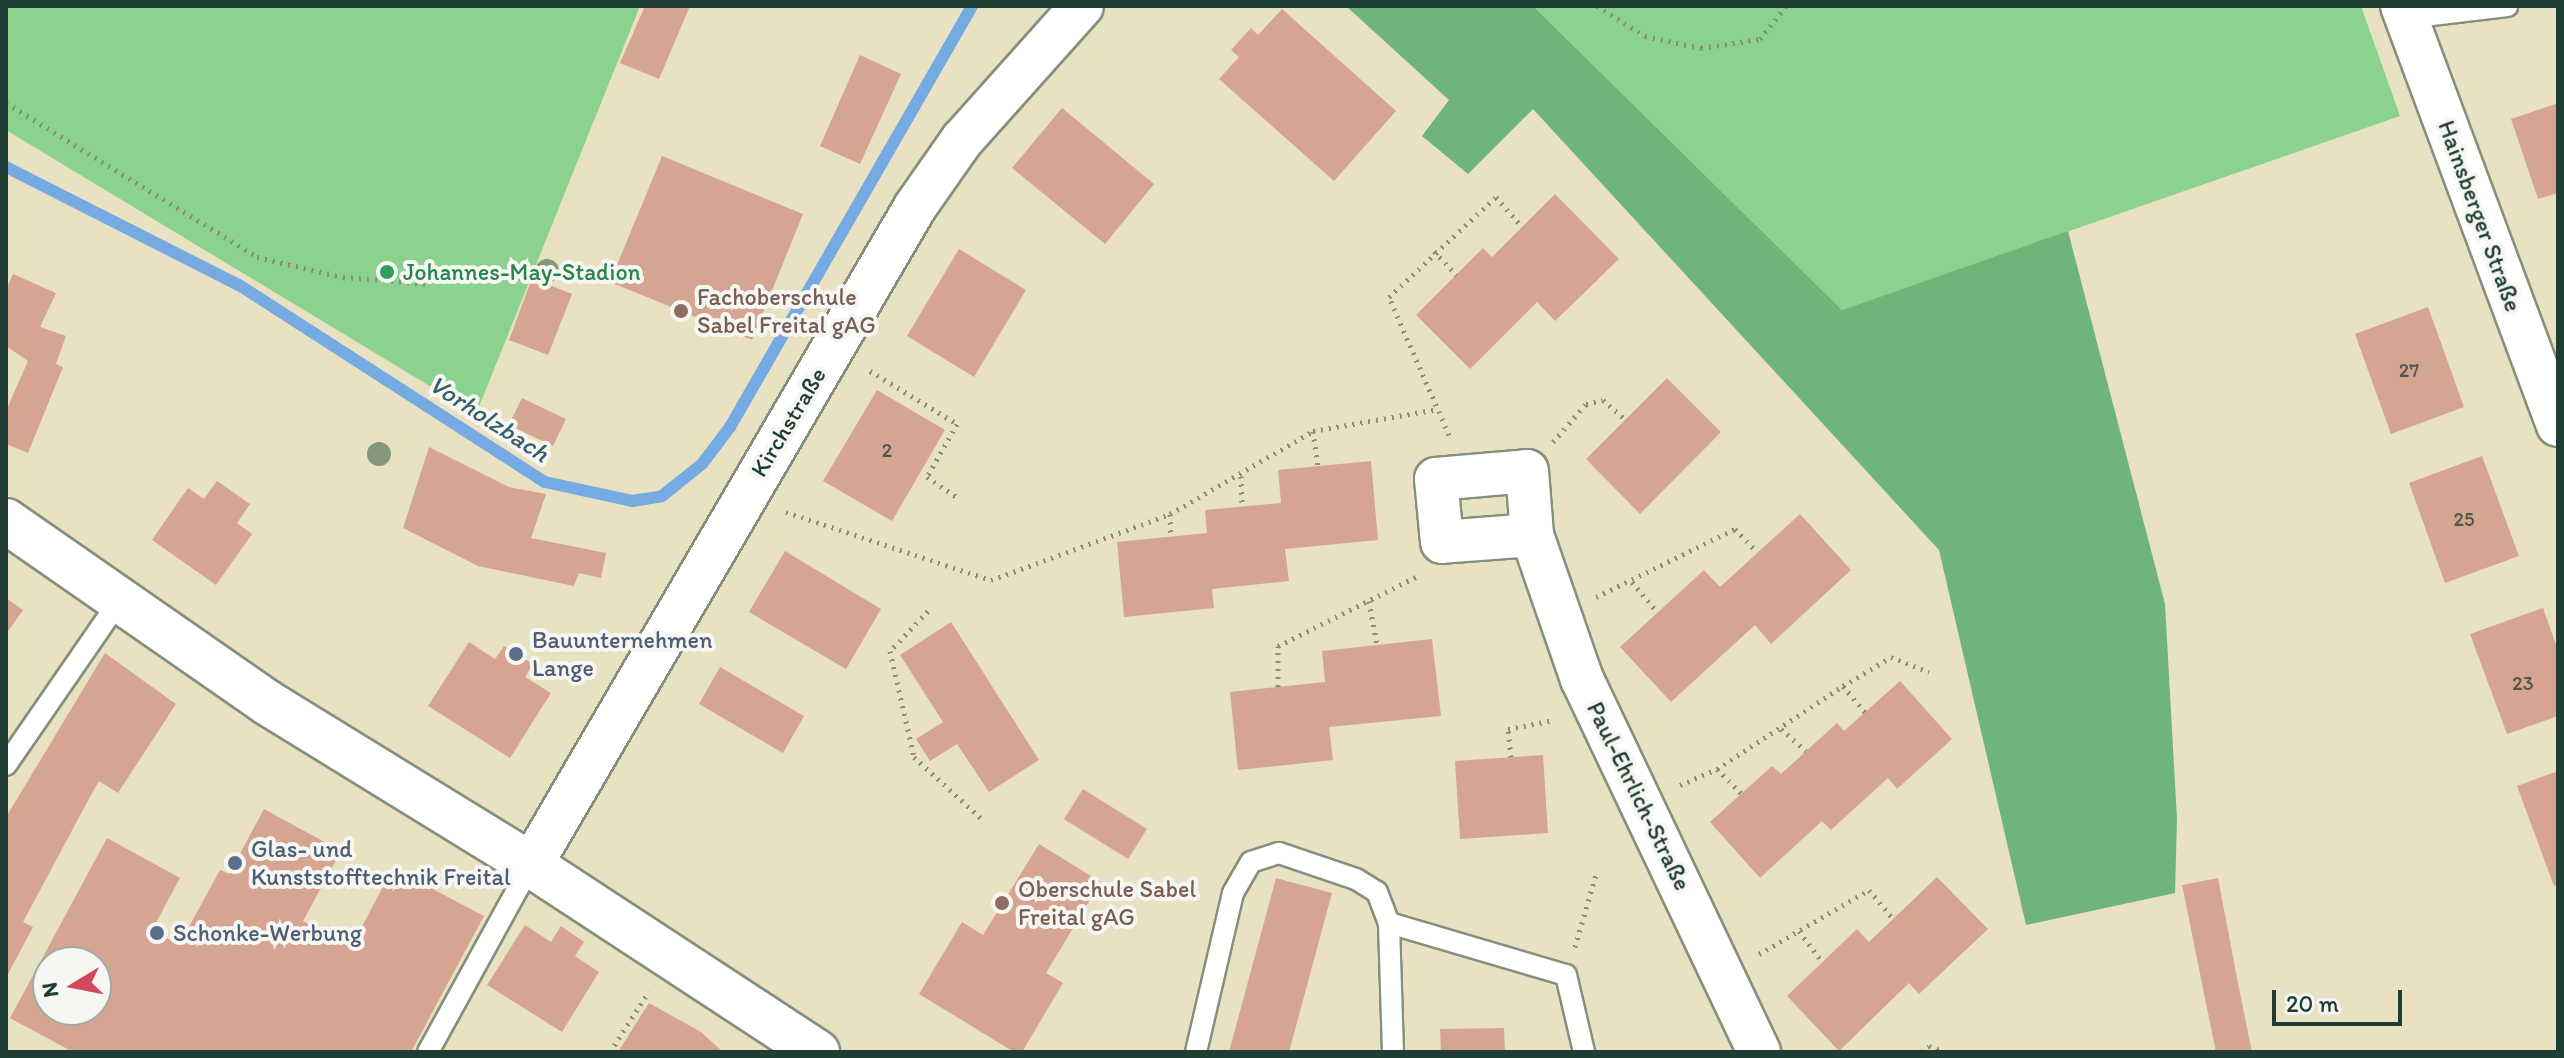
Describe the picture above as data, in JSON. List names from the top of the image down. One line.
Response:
{"streets":{"street":["Hainsberger Straße","Kirchstraße","Paul-Ehrlich-Straße"]},"water":["Vorholzbach"],"places":["Johannes-May-Stadion","Fachoberschule Sabel Freital gAG","Bauunternehmen Lange","Glas- und Kunststofftechnik Freital","Oberschule Sabel Freital gAG","Schonke-Werbung"],"house_numbers":["27","2","25","23"],"scale_bar":"20 m","north":"left"}
